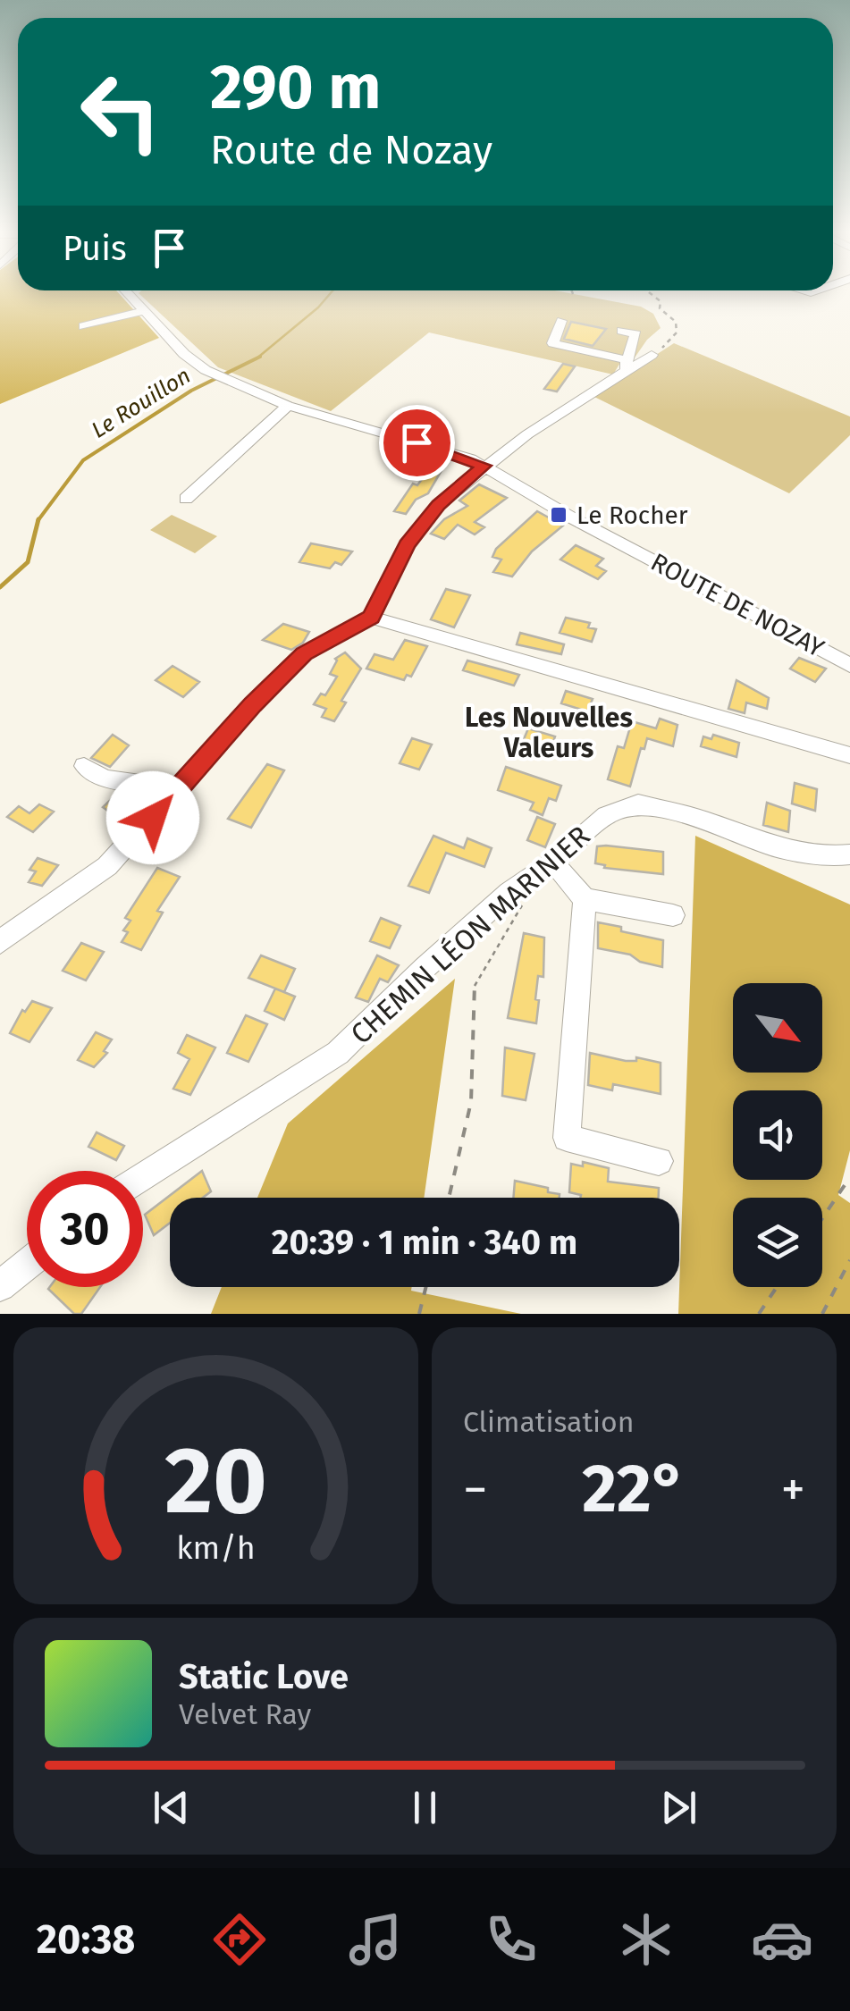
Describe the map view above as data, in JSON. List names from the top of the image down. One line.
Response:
{"streets":{"street":["ROUTE DE NOZAY","CHEMIN LÉON MARINIER"]},"districts":["Les Nouvelles Valeurs"],"water":["Le Rouillon"],"places":{"transit":["Le Rocher"]},"north":"bottom right","page":{"turn":["290 m","Route de Nozay"],"then":"Puis","limit":"30","trip":"20:39 · 1 min · 340 m","tile":"Climatisation","heat":["−","22°","+"],"song":["Static Love","Velvet Ray"],"tabs":"20:38","gauge":["20","km/h"]}}
